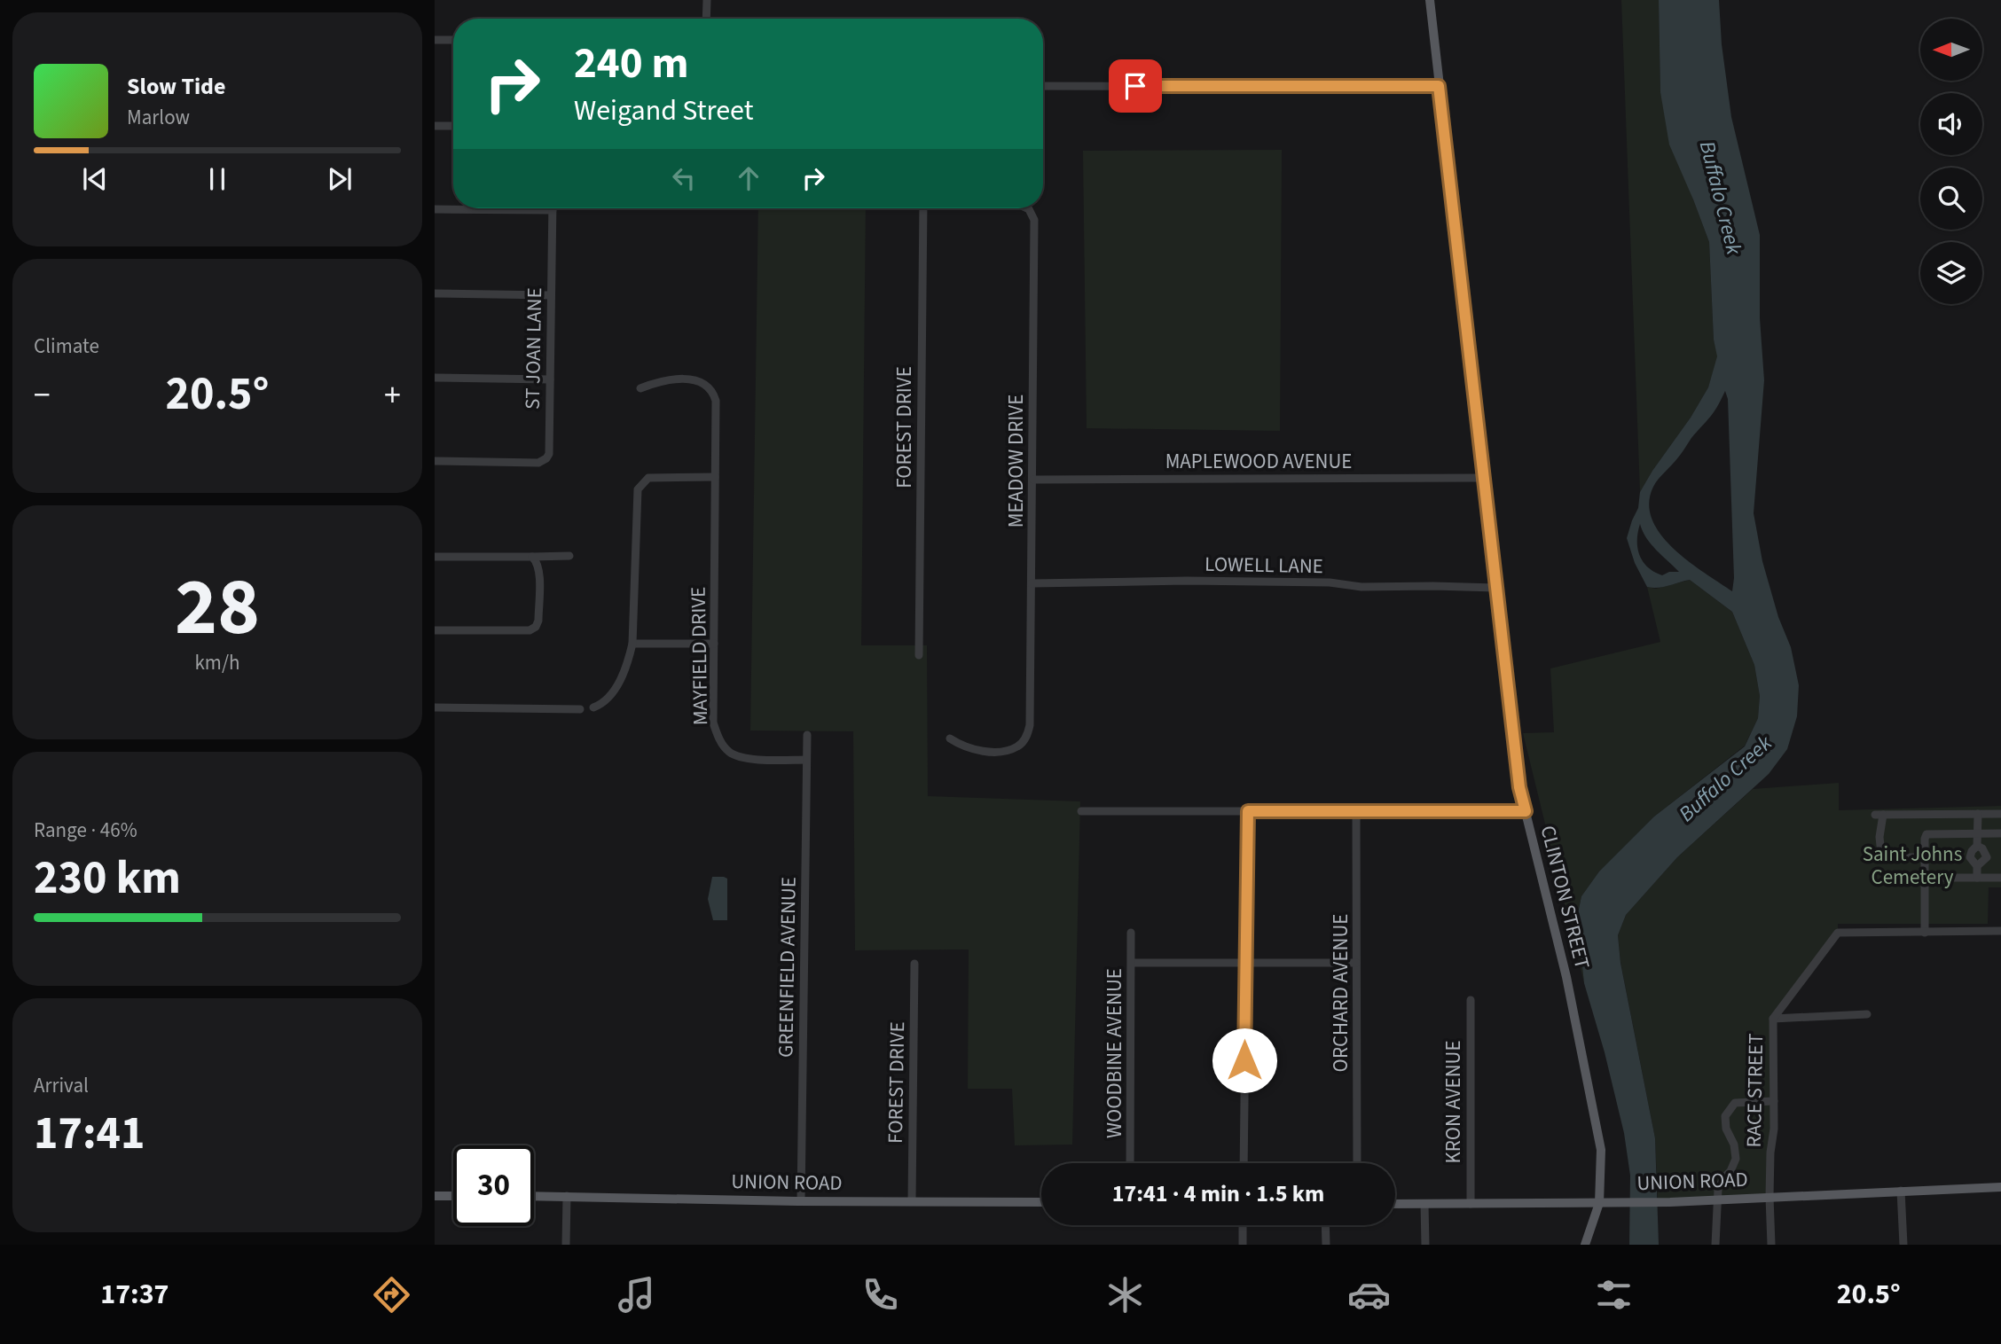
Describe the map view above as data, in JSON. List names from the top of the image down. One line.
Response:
{"streets":{"main road":["CLINTON STREET","UNION ROAD"],"street":["ST JOAN LANE","FOREST DRIVE","MEADOW DRIVE","MAPLEWOOD AVENUE","LOWELL LANE","MAYFIELD DRIVE","GREENFIELD AVENUE","ORCHARD AVENUE","WOODBINE AVENUE","RACE STREET","KRON AVENUE"]},"crossings":[["FOREST DRIVE","UNION ROAD"],["MEADOW DRIVE","MAPLEWOOD AVENUE"],["MEADOW DRIVE","LOWELL LANE"],["MAPLEWOOD AVENUE","CLINTON STREET"],["LOWELL LANE","CLINTON STREET"],["MAYFIELD DRIVE","GREENFIELD AVENUE"],["CLINTON STREET","UNION ROAD"],["GREENFIELD AVENUE","UNION ROAD"],["RACE STREET","UNION ROAD"],["KRON AVENUE","UNION ROAD"]],"water":["Buffalo Creek"],"parks":["Saint Johns Cemetery"],"north":"left","page":{"turn":["240 m","Weigand Street"],"song":["Slow Tide","Marlow"],"tile":["Climate",["28","km/h"],["Range · 46%","230 km"],["Arrival","17:41"]],"heat":["−","20.5°","+"],"limit":"30","trip":"17:41 · 4 min · 1.5 km","tabs":["17:37","20.5°"]}}
